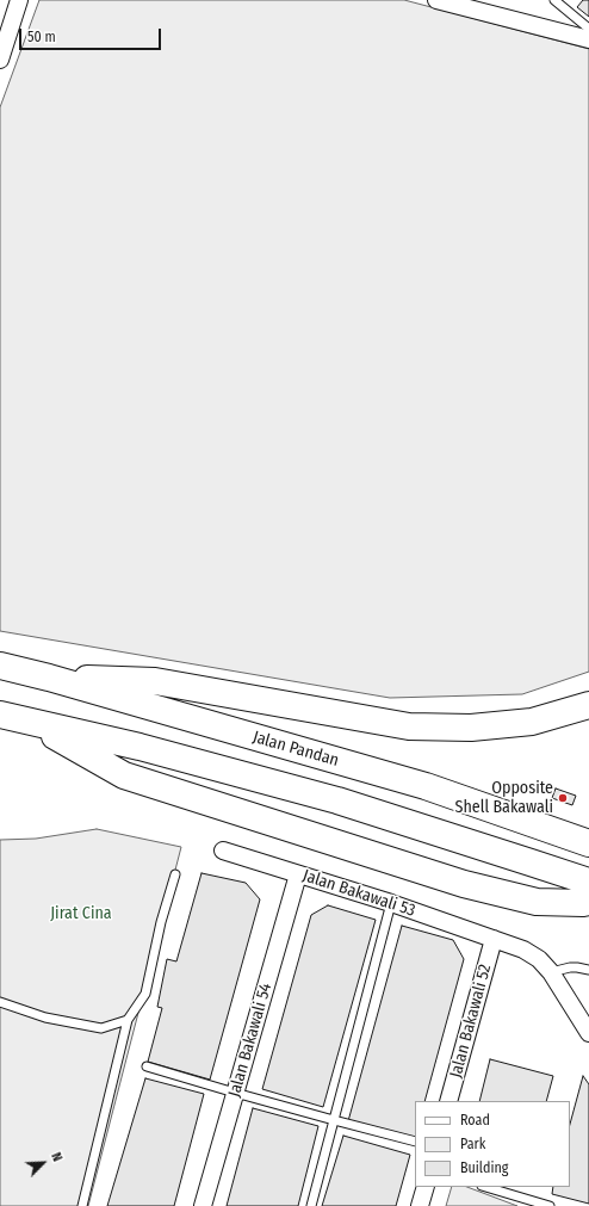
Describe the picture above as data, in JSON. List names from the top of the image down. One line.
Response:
{"streets":{"highway":["Jalan Pandan"],"street":["Jalan Bakawali 53","Jalan Bakawali 52","Jalan Bakawali 54"]},"crossings":[["Jalan Bakawali 53","Jalan Bakawali 52"],["Jalan Bakawali 53","Jalan Bakawali 54"]],"parks":["Jirat Cina"],"places":["Opposite Shell Bakawali"],"legend":["Road","Park","Building"],"scale_bar":"50 m","north":"top right"}
